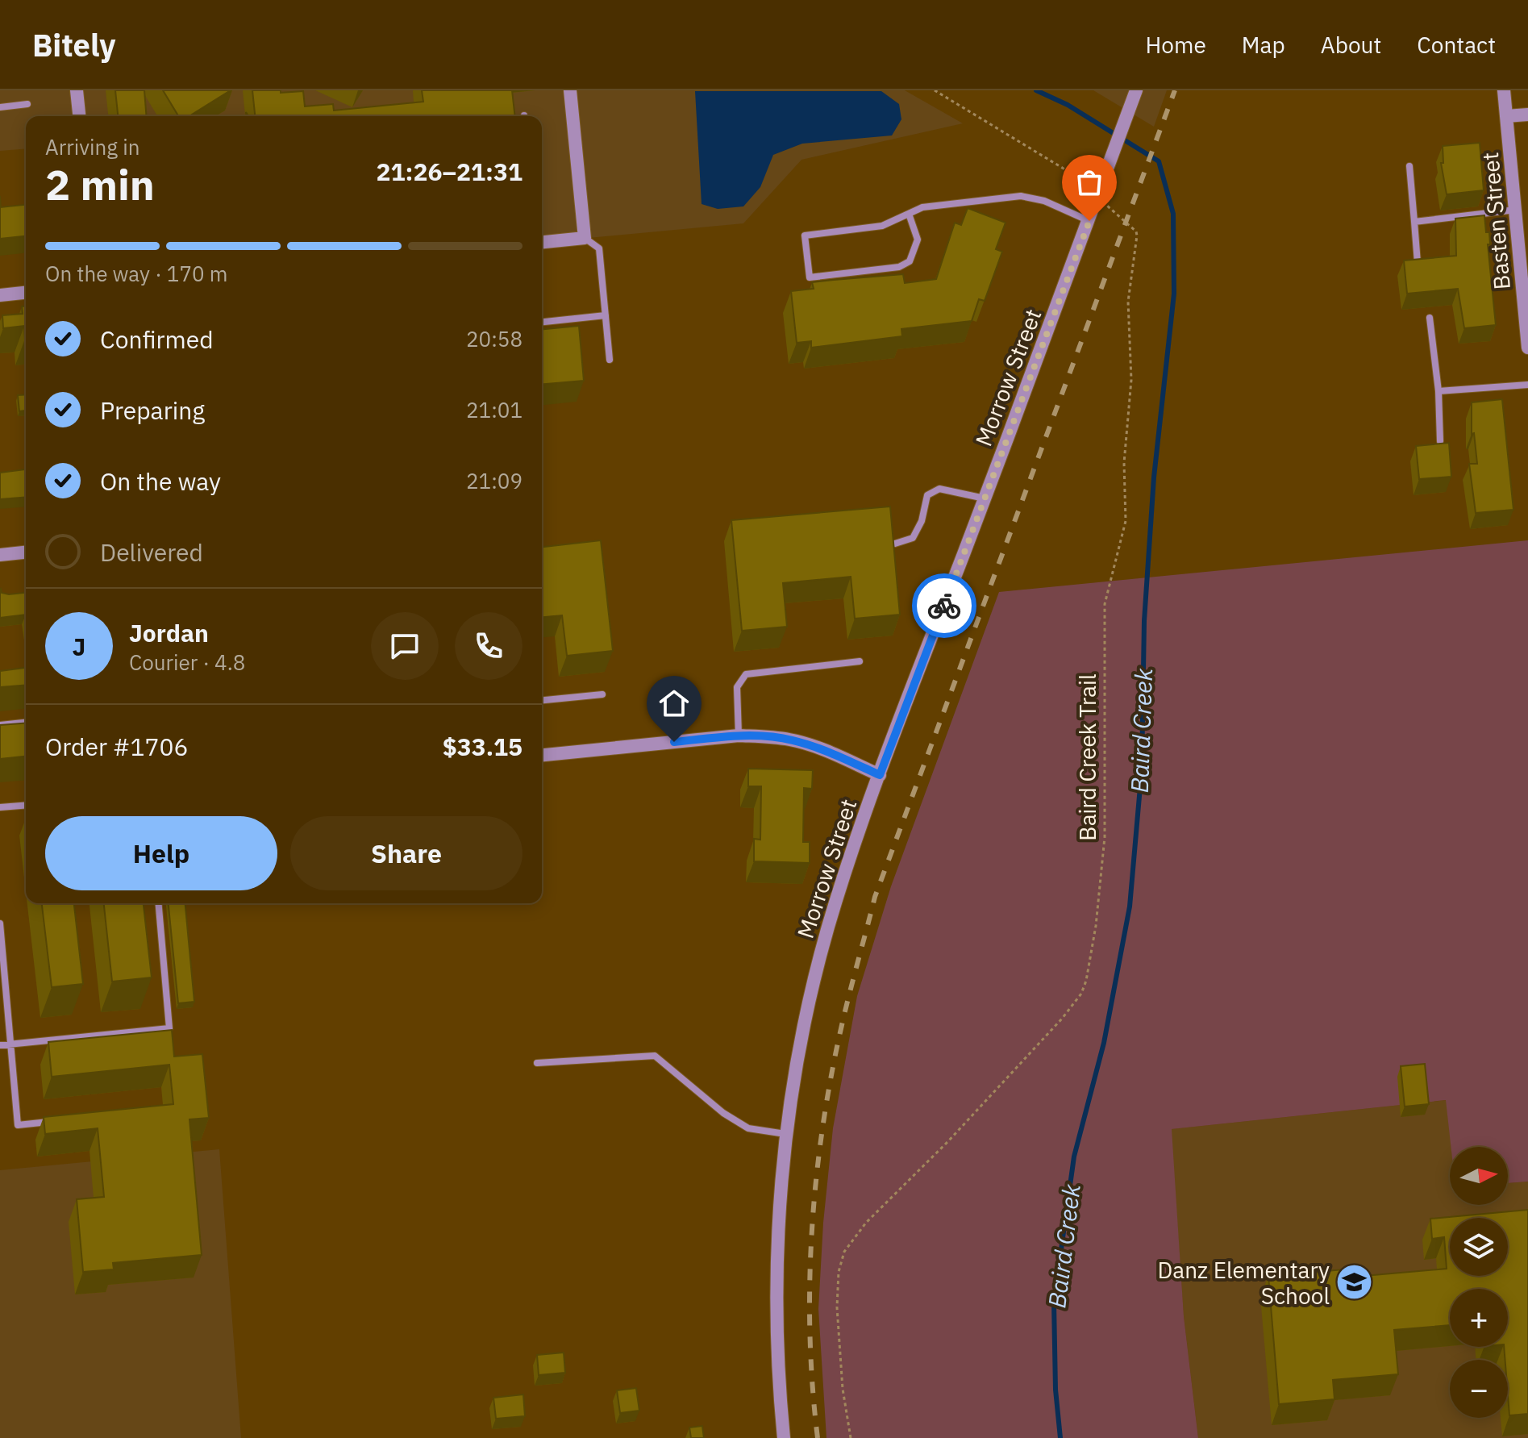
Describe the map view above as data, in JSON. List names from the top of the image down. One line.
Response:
{"streets":{"street":["Basten Street","Morrow Street"],"path":["Baird Creek Trail"]},"crossings":[["Morrow Street","Baird Creek Trail"]],"water":["Baird Creek"],"places":{"school or university":["Danz Elementary School"]},"north":"right","page":{"header":"Bitely","nav":["Home","Map","About","Contact"],"heading":["2 min","Arriving in","21:26–21:31"],"panel":["Jordan","Courier · 4.8","Order #1706","$33.15"],"bar":"On the way · 170 m","list":[["Confirmed","20:58"],["Preparing","21:01"],["On the way","21:09"],"Delivered"],"round":"J","buttons":["Help","Share"],"map_buttons":["+","−"]}}
